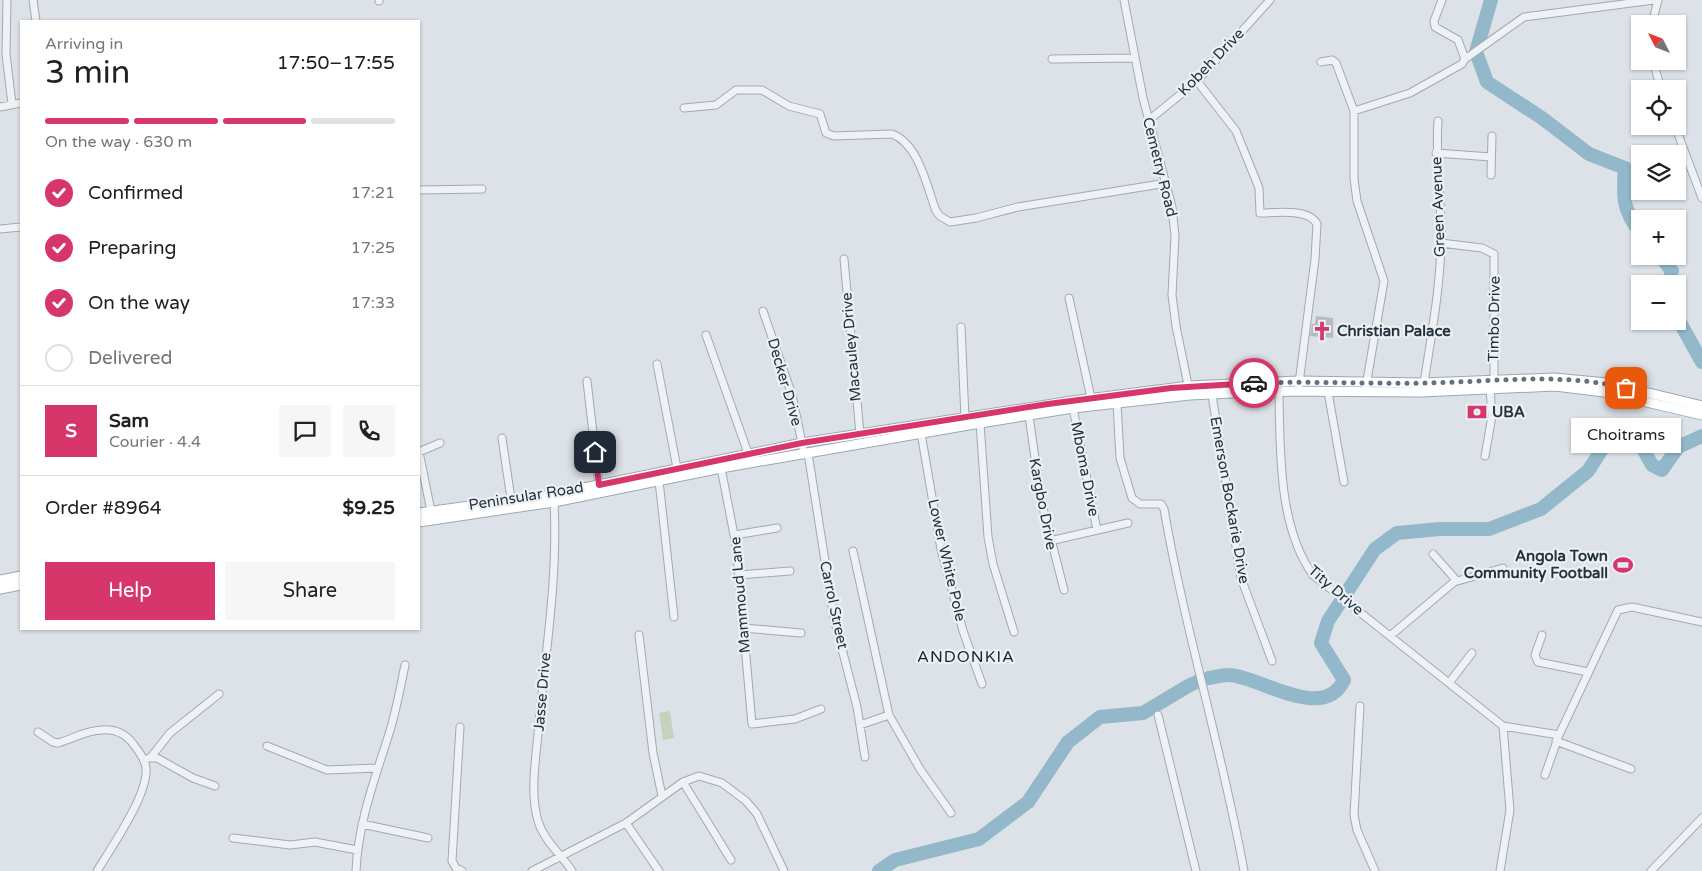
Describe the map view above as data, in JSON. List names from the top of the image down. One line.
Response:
{"streets":{"main road":["Peninsular Road"],"street":["Kobeh Drive","Cemetry Road","Green Avenue","Timbo Drive","Macauley Drive","Decker Drive","Mboma Drive","Emerson Bockarie Drive","Kargbo Drive","Lower White Pole","Tity Drive","Mammoud Lane","Carrol Street","Jasse Drive"]},"crossings":[["Kobeh Drive","Cemetry Road"],["Cemetry Road","Peninsular Road"],["Green Avenue","Timbo Drive"],["Green Avenue","Peninsular Road"],["Timbo Drive","Peninsular Road"],["Macauley Drive","Peninsular Road"],["Decker Drive","Peninsular Road"],["Decker Drive","Carrol Street"],["Mboma Drive","Peninsular Road"],["Peninsular Road","Emerson Bockarie Drive"],["Peninsular Road","Kargbo Drive"],["Peninsular Road","Lower White Pole"],["Peninsular Road","Tity Drive"],["Peninsular Road","Mammoud Lane"],["Peninsular Road","Carrol Street"],["Peninsular Road","Jasse Drive"]],"districts":["ANDONKIA"],"places":{"church":["Christian Palace"],"other":["Choitrams"],"bank":["UBA"],"sports":["Angola Town Community Football"]},"north":"top left","page":{"map_buttons":["+","−"],"heading":["3 min","Arriving in","17:50–17:55"],"panel":["Sam","Courier · 4.4","Order #8964","$9.25"],"bar":"On the way · 630 m","list":[["Confirmed","17:21"],["Preparing","17:25"],["On the way","17:33"],"Delivered"],"round":"S","bubble":"Choitrams","buttons":["Help","Share"]}}
